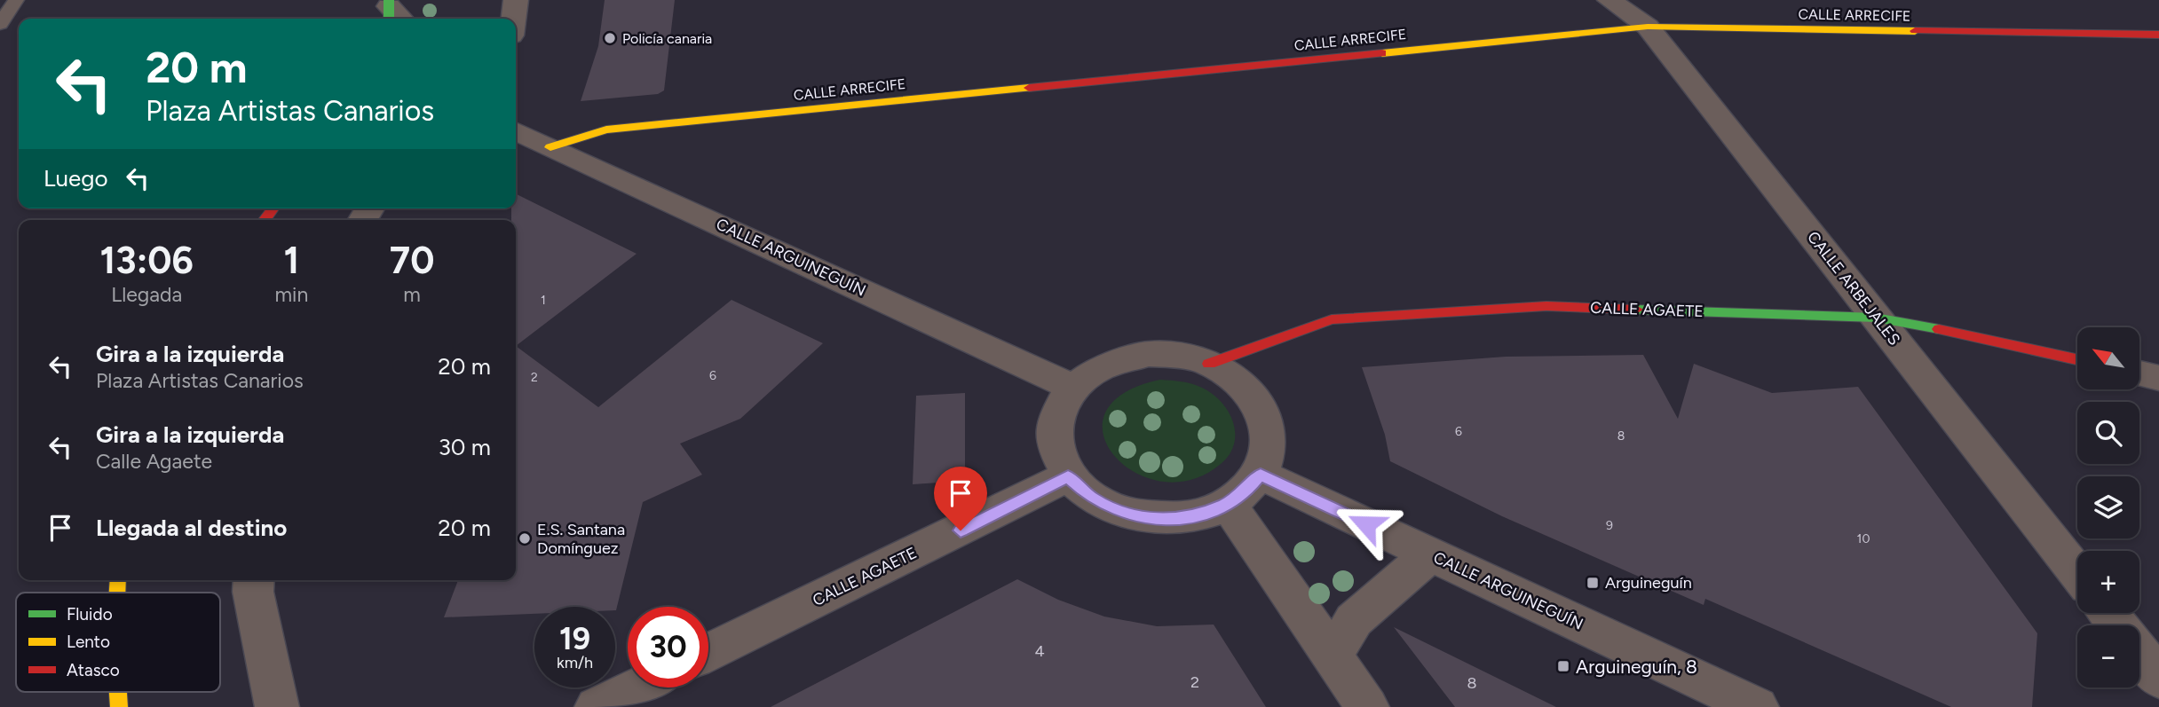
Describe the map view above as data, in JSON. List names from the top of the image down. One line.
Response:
{"streets":{"street":["CALLE ARRECIFE","CALLE ARGUINEGUÍN","CALLE ARBEJALES","CALLE AGAETE"]},"crossings":[["CALLE ARRECIFE","CALLE ARGUINEGUÍN"],["CALLE ARRECIFE","CALLE ARBEJALES"],["CALLE ARGUINEGUÍN","CALLE AGAETE"],["CALLE ARBEJALES","CALLE AGAETE"]],"places":{"other":["Policía canaria","E.S. Santana Domínguez"],"transit":["Arguineguín","Arguineguín, 8"]},"house_numbers":["1","6","2","6","8","9","10","4","2","8"],"legend":["Fluido","Lento","Atasco"],"north":"top left","page":{"turn":["20 m","Plaza Artistas Canarios"],"then":"Luego","eta":["13:06","Llegada","1","min","70","m"],"list":[{"name":"Gira a la izquierda","note":"Plaza Artistas Canarios","value":"20 m"},{"name":"Gira a la izquierda","note":"Calle Agaete","value":"30 m"},{"name":"Llegada al destino","value":"20 m"}],"map_buttons":["+","−"],"speed":"19 km/h","limit":"30"}}
